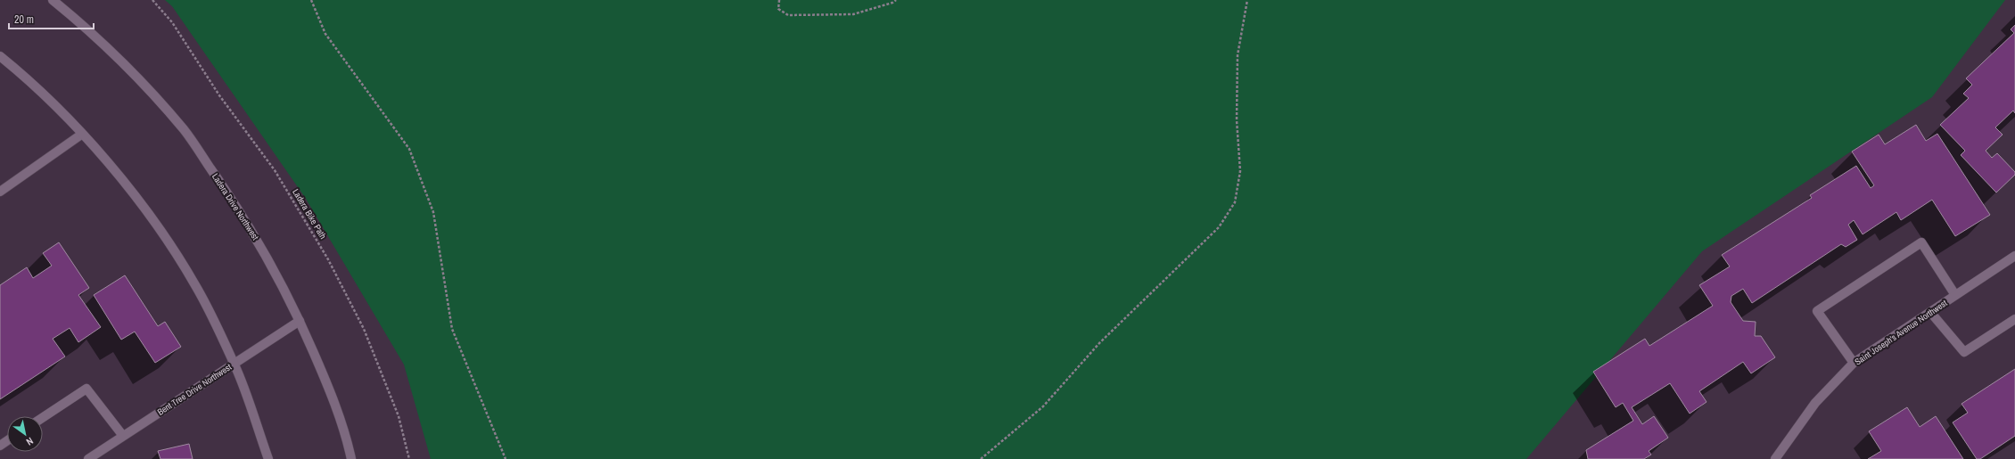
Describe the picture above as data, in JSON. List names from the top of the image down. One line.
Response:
{"streets":{"street":["Ladera Drive Northwest","Saint Joseph's Avenue Northwest","Bent Tree Drive Northwest"],"path":["Ladera Bike Path"]},"crossings":[["Ladera Drive Northwest","Bent Tree Drive Northwest"]],"scale_bar":"20 m","north":"bottom right"}
